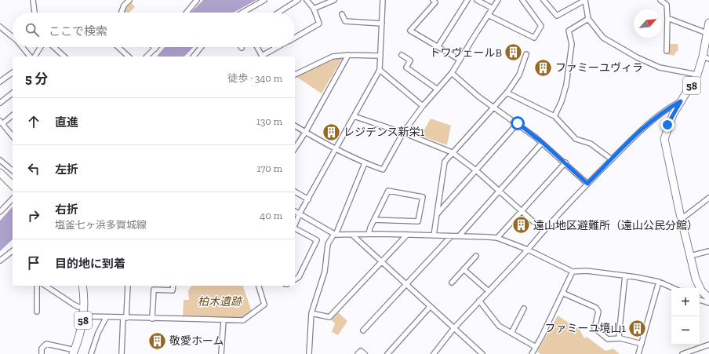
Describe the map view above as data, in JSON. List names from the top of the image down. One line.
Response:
{"streets":{"main road":["58"]},"parks":["柏木遺跡"],"places":{"building":["トワヴェールB","ファミーユヴィラ","レジデンス新栄1","遠山地区避難所（遠山公民分館）","ファミーユ境山1","敬愛ホーム"]},"north":"top right","page":{"search":"ここで検索","heading":["5 分","徒歩 · 340 m"],"list":[["直進","130 m"],["左折","170 m"],["右折","塩釜七ヶ浜多賀城線","40 m"],"目的地に到着"],"map_buttons":["+","−"]}}
